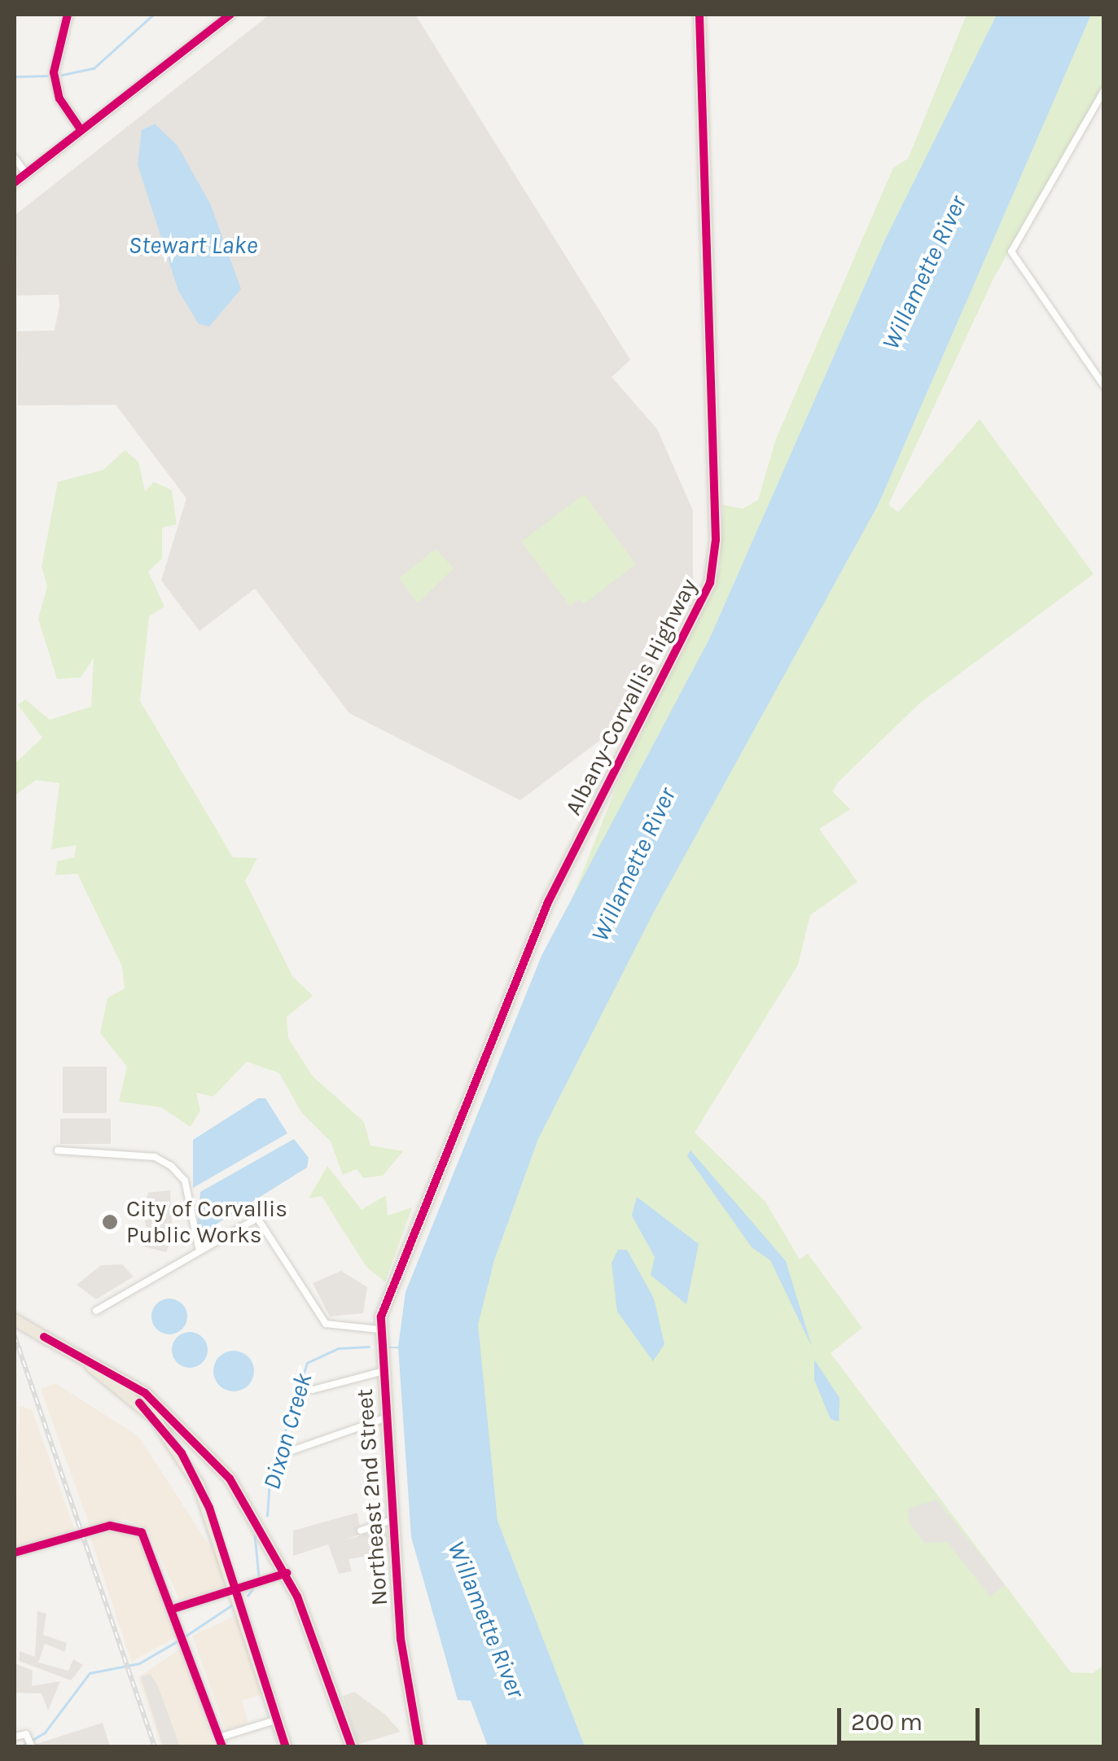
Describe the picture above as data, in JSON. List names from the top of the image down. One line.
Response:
{"streets":{"highway":["Albany-Corvallis Highway","Northeast 2nd Street"]},"crossings":[["Albany-Corvallis Highway","Northeast 2nd Street"]],"water":["Stewart Lake","Willamette River","Dixon Creek"],"places":["City of Corvallis Public Works"],"scale_bar":"200 m"}
